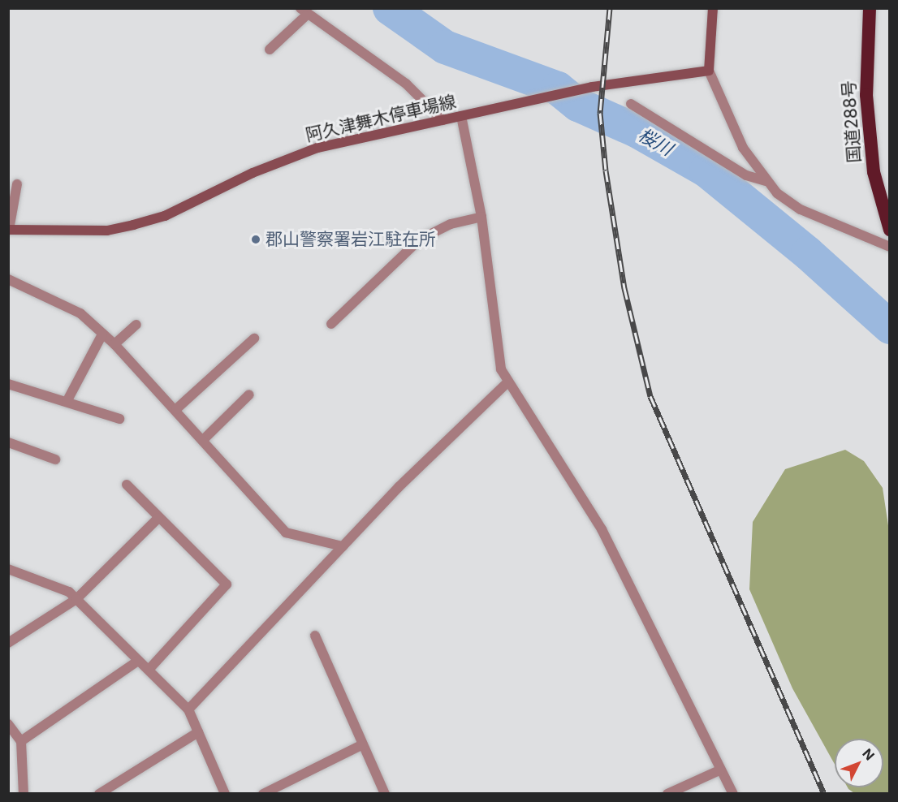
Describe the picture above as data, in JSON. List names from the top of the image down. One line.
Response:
{"streets":{"highway":["国道288号"],"main road":["阿久津舞木停車場線"]},"water":["桜川"],"places":["郡山警察署岩江駐在所"],"north":"top right"}
